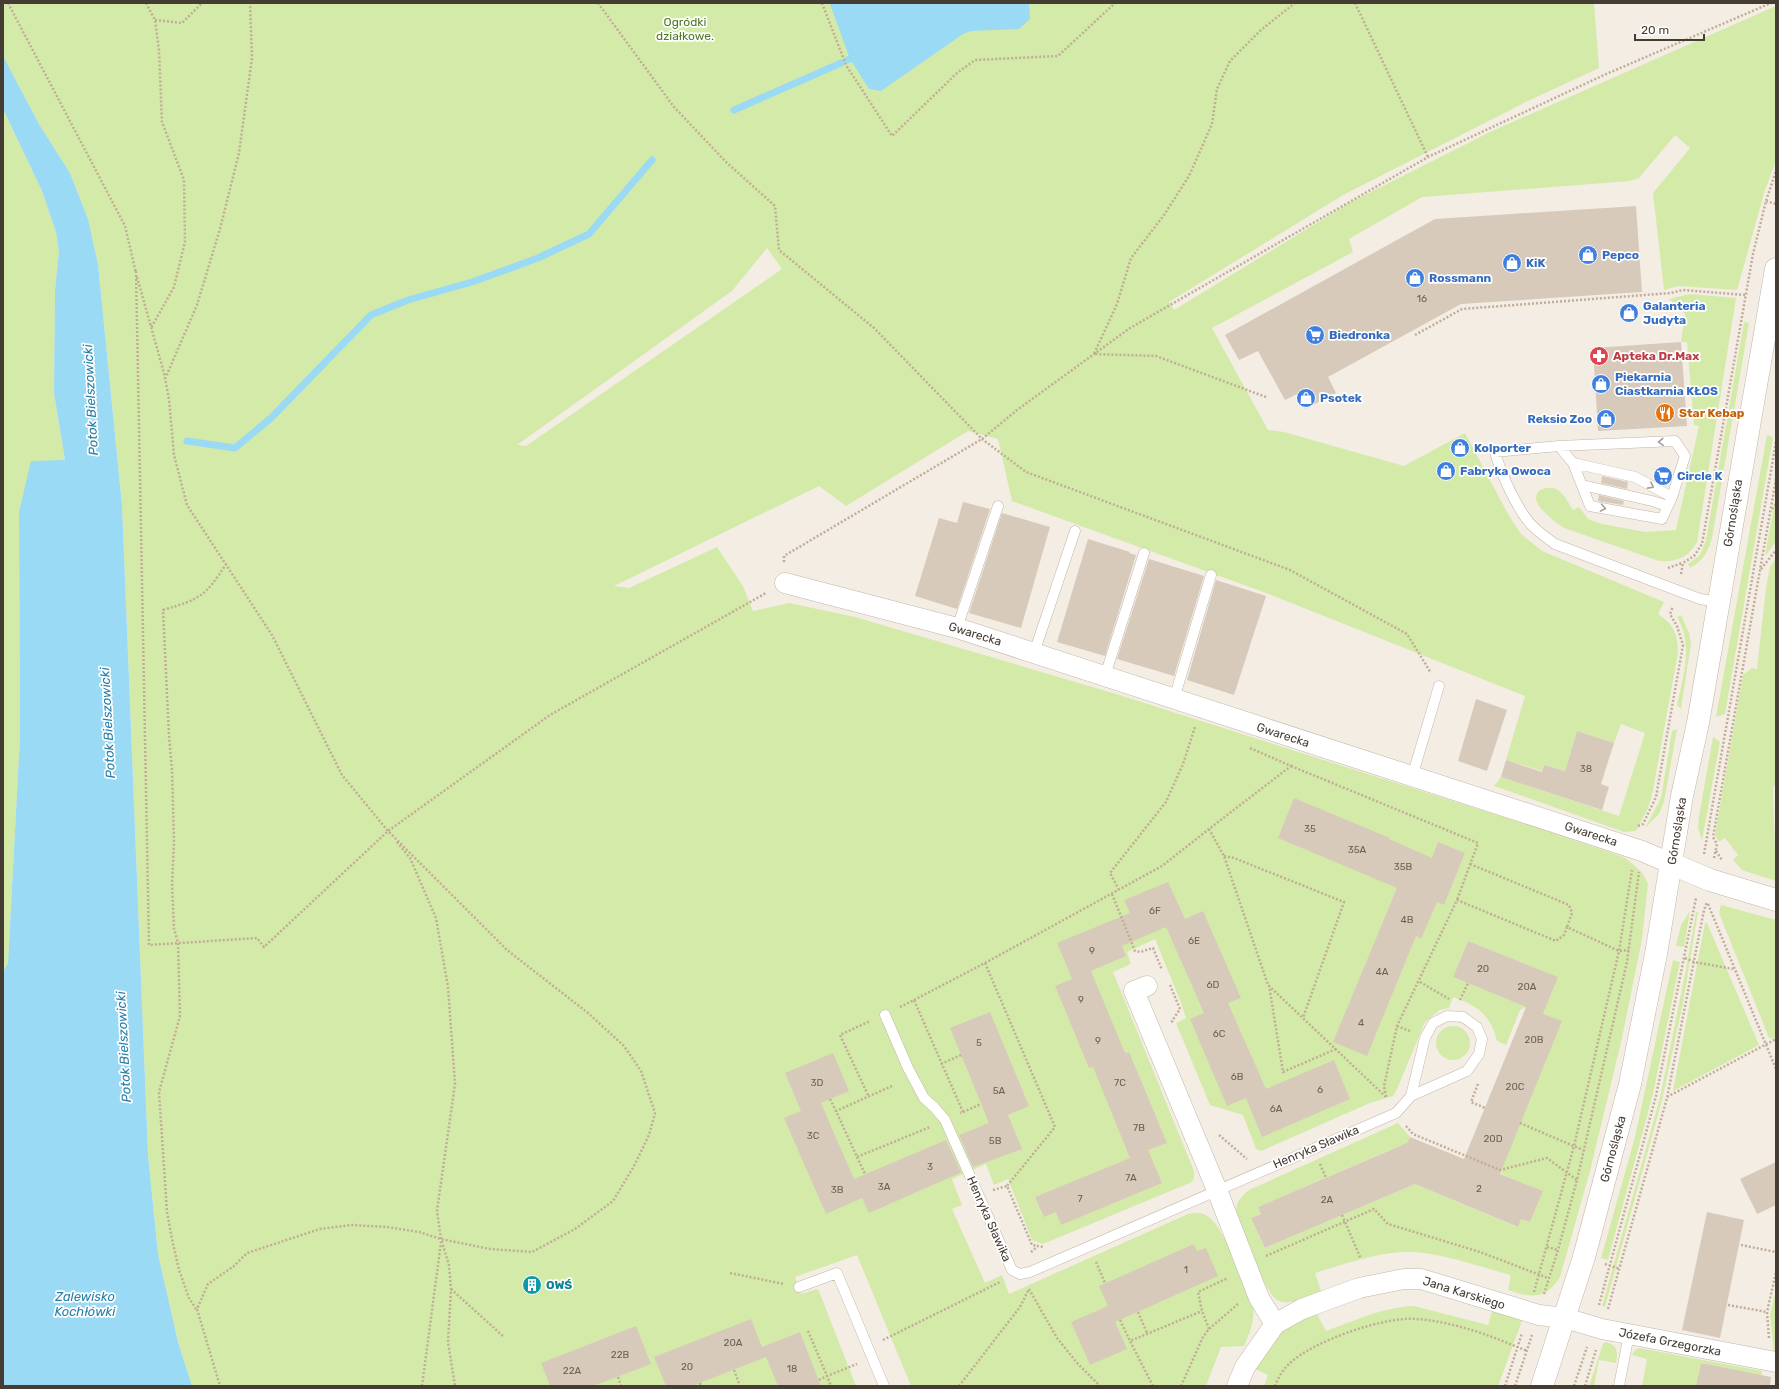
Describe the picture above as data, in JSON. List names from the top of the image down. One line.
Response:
{"streets":{"street":["Górnośląska","Gwarecka","Jana Karskiego","Józefa Grzegorzka"],"lane":["Henryka Sławika"]},"crossings":[["Górnośląska","Gwarecka"],["Górnośląska","Jana Karskiego"],["Górnośląska","Józefa Grzegorzka"],["Jana Karskiego","Józefa Grzegorzka"]],"water":["Potok Bielszowicki","Zalewisko Kochłówki"],"parks":["Ogródki działkowe."],"places":{"shop":["Pepco","KiK","Rossmann","Galanteria Judyta","Piekarnia Ciastkarnia KŁOS","Psotek","Reksio Zoo","Kolporter","Fabryka Owoca"],"supermarket":["Biedronka","Circle K"],"pharmacy":["Apteka Dr.Max"],"restaurant":["Star Kebap"],"building":["OWŚ"]},"house_numbers":["16","38","35","35A","35B","6F","4B","6E","9","20","4A","6D","20A","9","4","6C","20B","9","5","6B","3D","7C","20C","6","5A","6A","7B","3C","20D","5B","3","7A","3A","2","3B","7","2A","1","20A","22B","20","18","22A"],"scale_bar":"20 m"}
